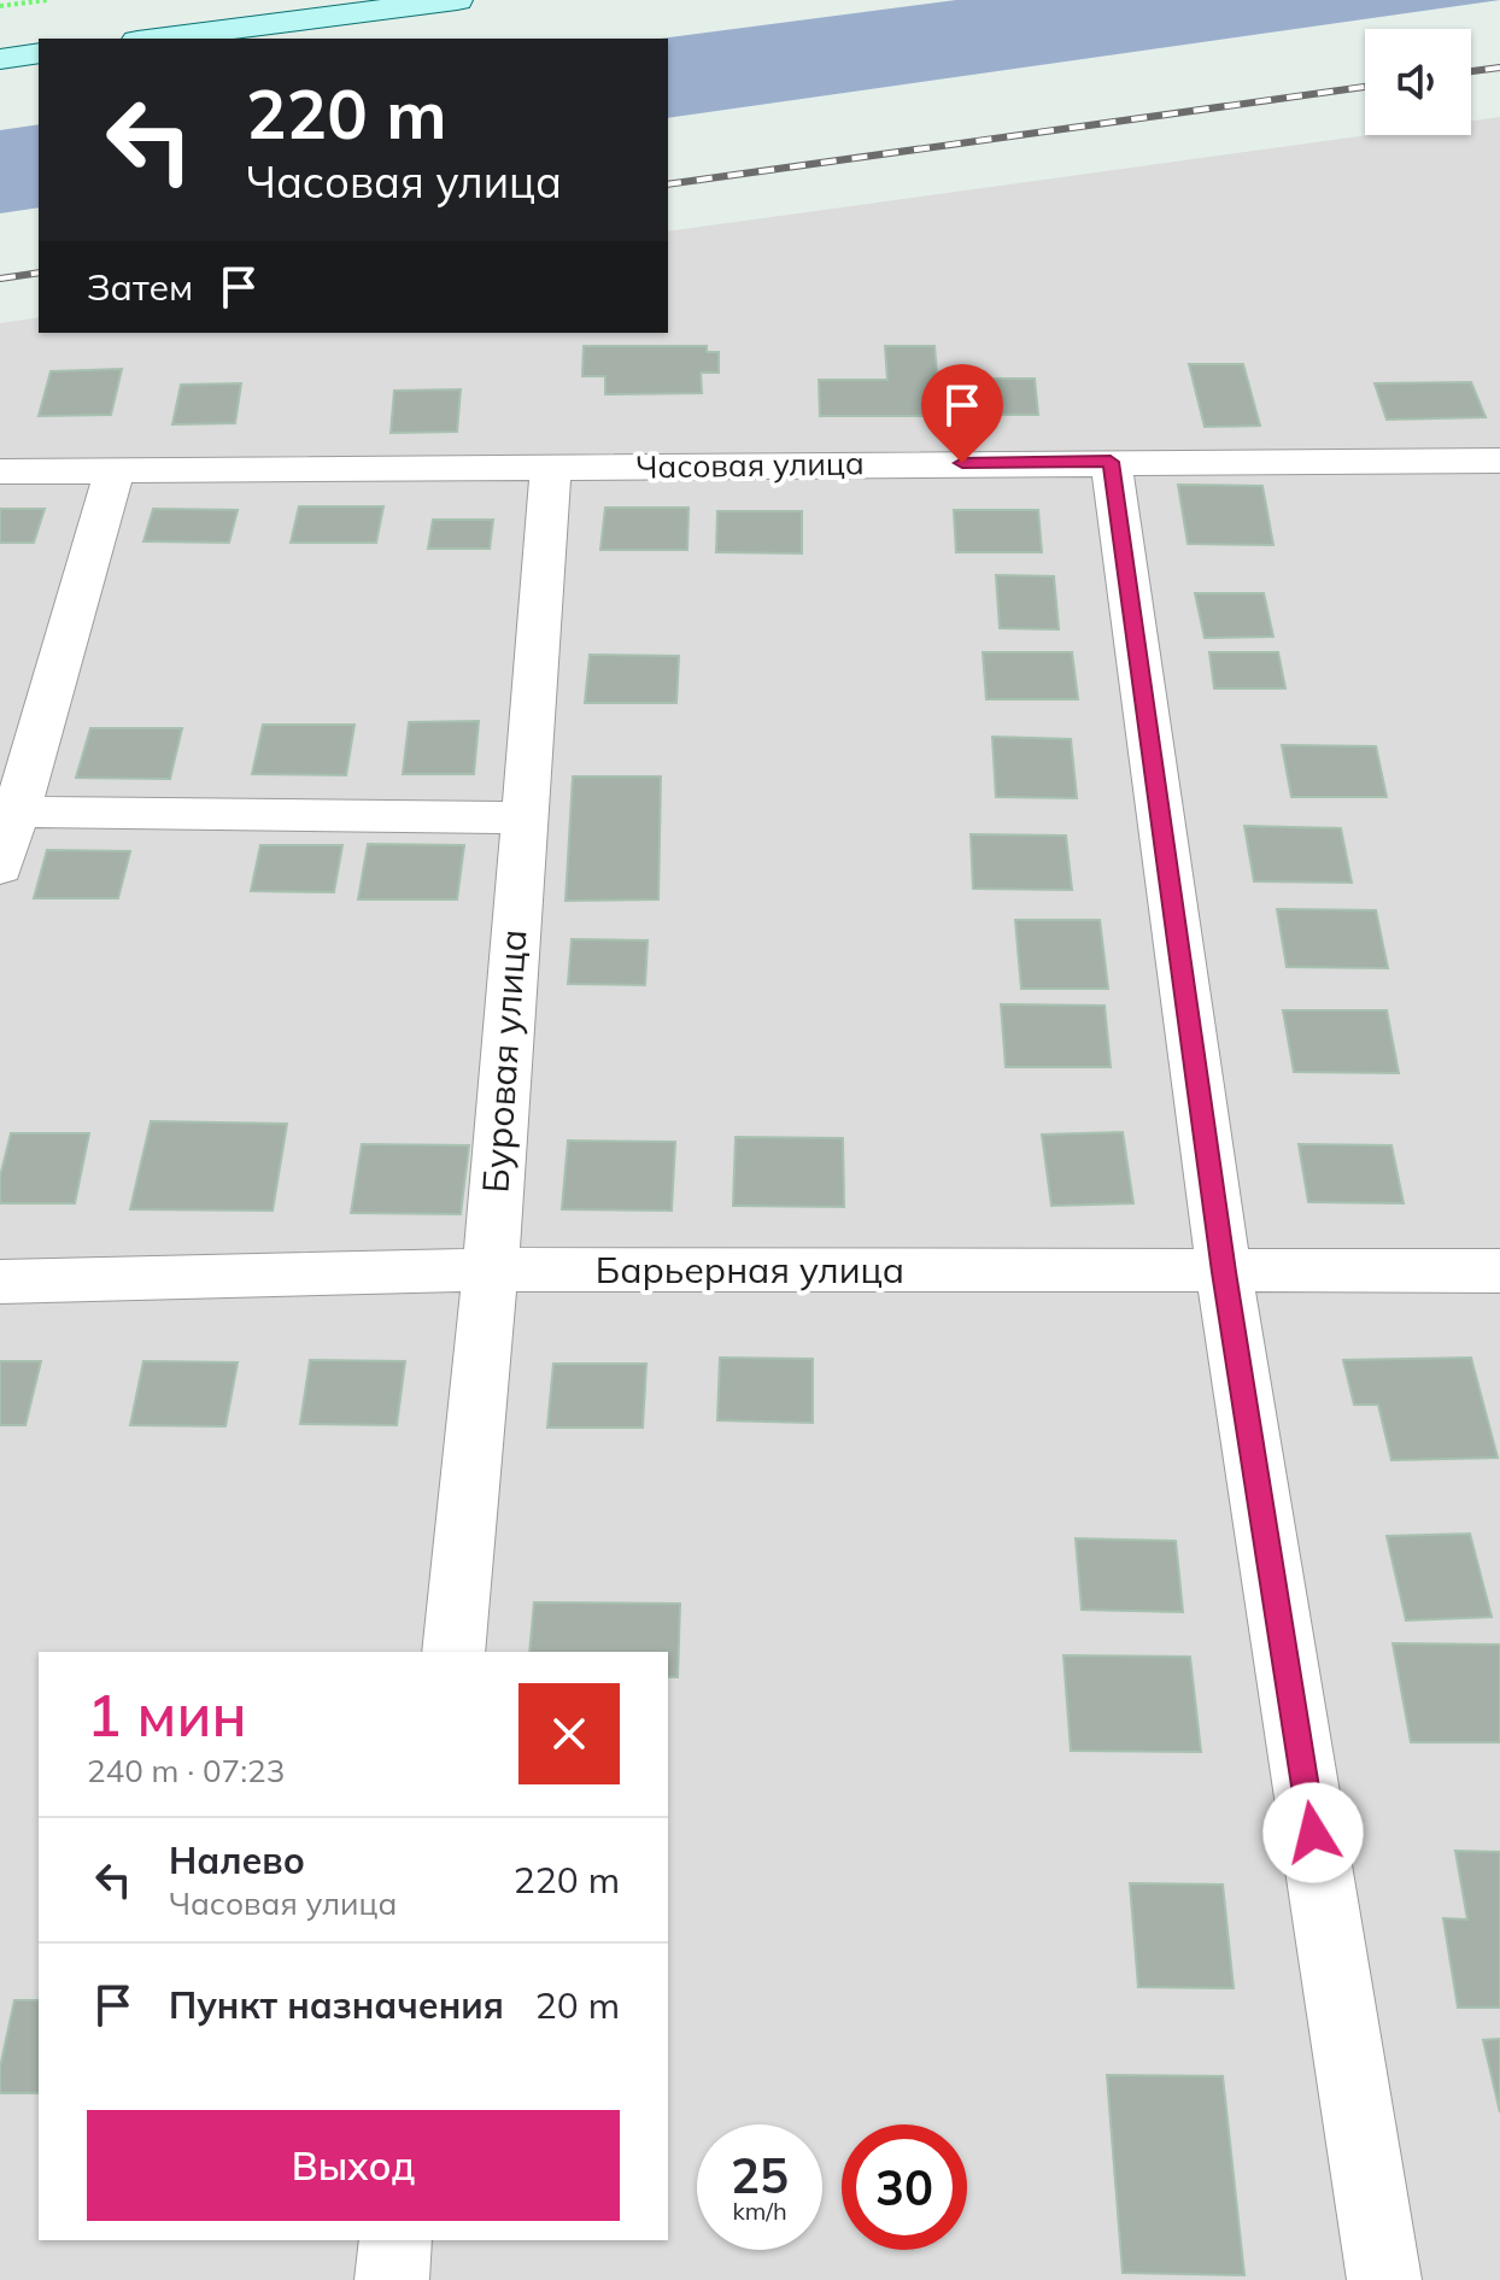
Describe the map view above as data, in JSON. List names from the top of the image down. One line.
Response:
{"streets":{"street":["Часовая улица","Буровая улица","Барьерная улица"]},"crossings":[["Часовая улица","Буровая улица"],["Буровая улица","Барьерная улица"]],"page":{"turn":["220 m","Часовая улица"],"then":"Затем","heading":["1 мин","240 m · 07:23"],"list":[{"name":"Налево","note":"Часовая улица","value":"220 m"},{"name":"Пункт назначения","value":"20 m"}],"buttons":"Выход","speed":"25 km/h","limit":"30"}}
